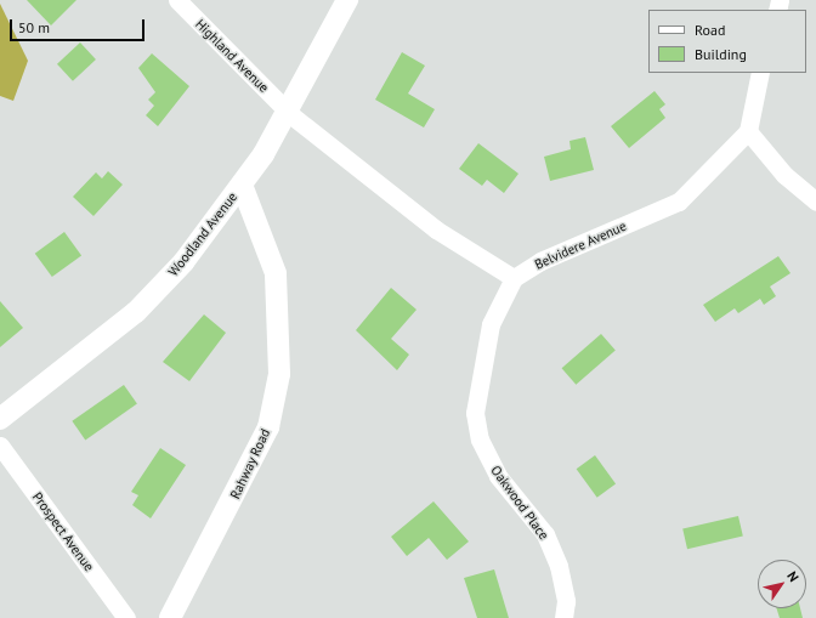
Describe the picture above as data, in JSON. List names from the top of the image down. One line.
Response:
{"streets":{"street":["Highland Avenue","Woodland Avenue","Belvidere Avenue","Rahway Road","Oakwood Place","Prospect Avenue"]},"crossings":[["Highland Avenue","Woodland Avenue"],["Woodland Avenue","Rahway Road"],["Belvidere Avenue","Oakwood Place"]],"legend":["Road","Building"],"scale_bar":"50 m","north":"top right"}
